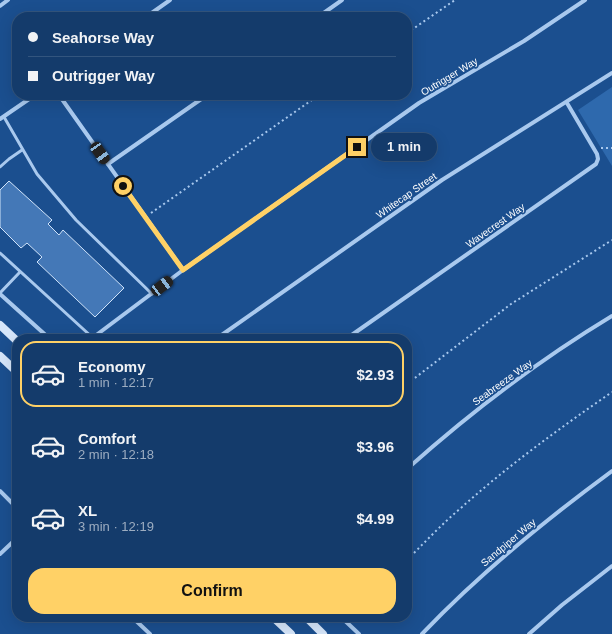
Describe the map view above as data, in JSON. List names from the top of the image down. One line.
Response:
{"streets":{"street":["Outrigger Way","Whitecap Street","Wavecrest Way","Seabreeze Way","Sandpiper Way"]},"crossings":[["Whitecap Street","Wavecrest Way"]],"page":{"banner":["Seahorse Way","Outrigger Way"],"bubble":"1 min","list":[{"name":"Economy","note":"1 min · 12:17","value":"$2.93"},{"name":"Comfort","note":"2 min · 12:18","value":"$3.96"},{"name":"XL","note":"3 min · 12:19","value":"$4.99"}],"buttons":"Confirm"}}
